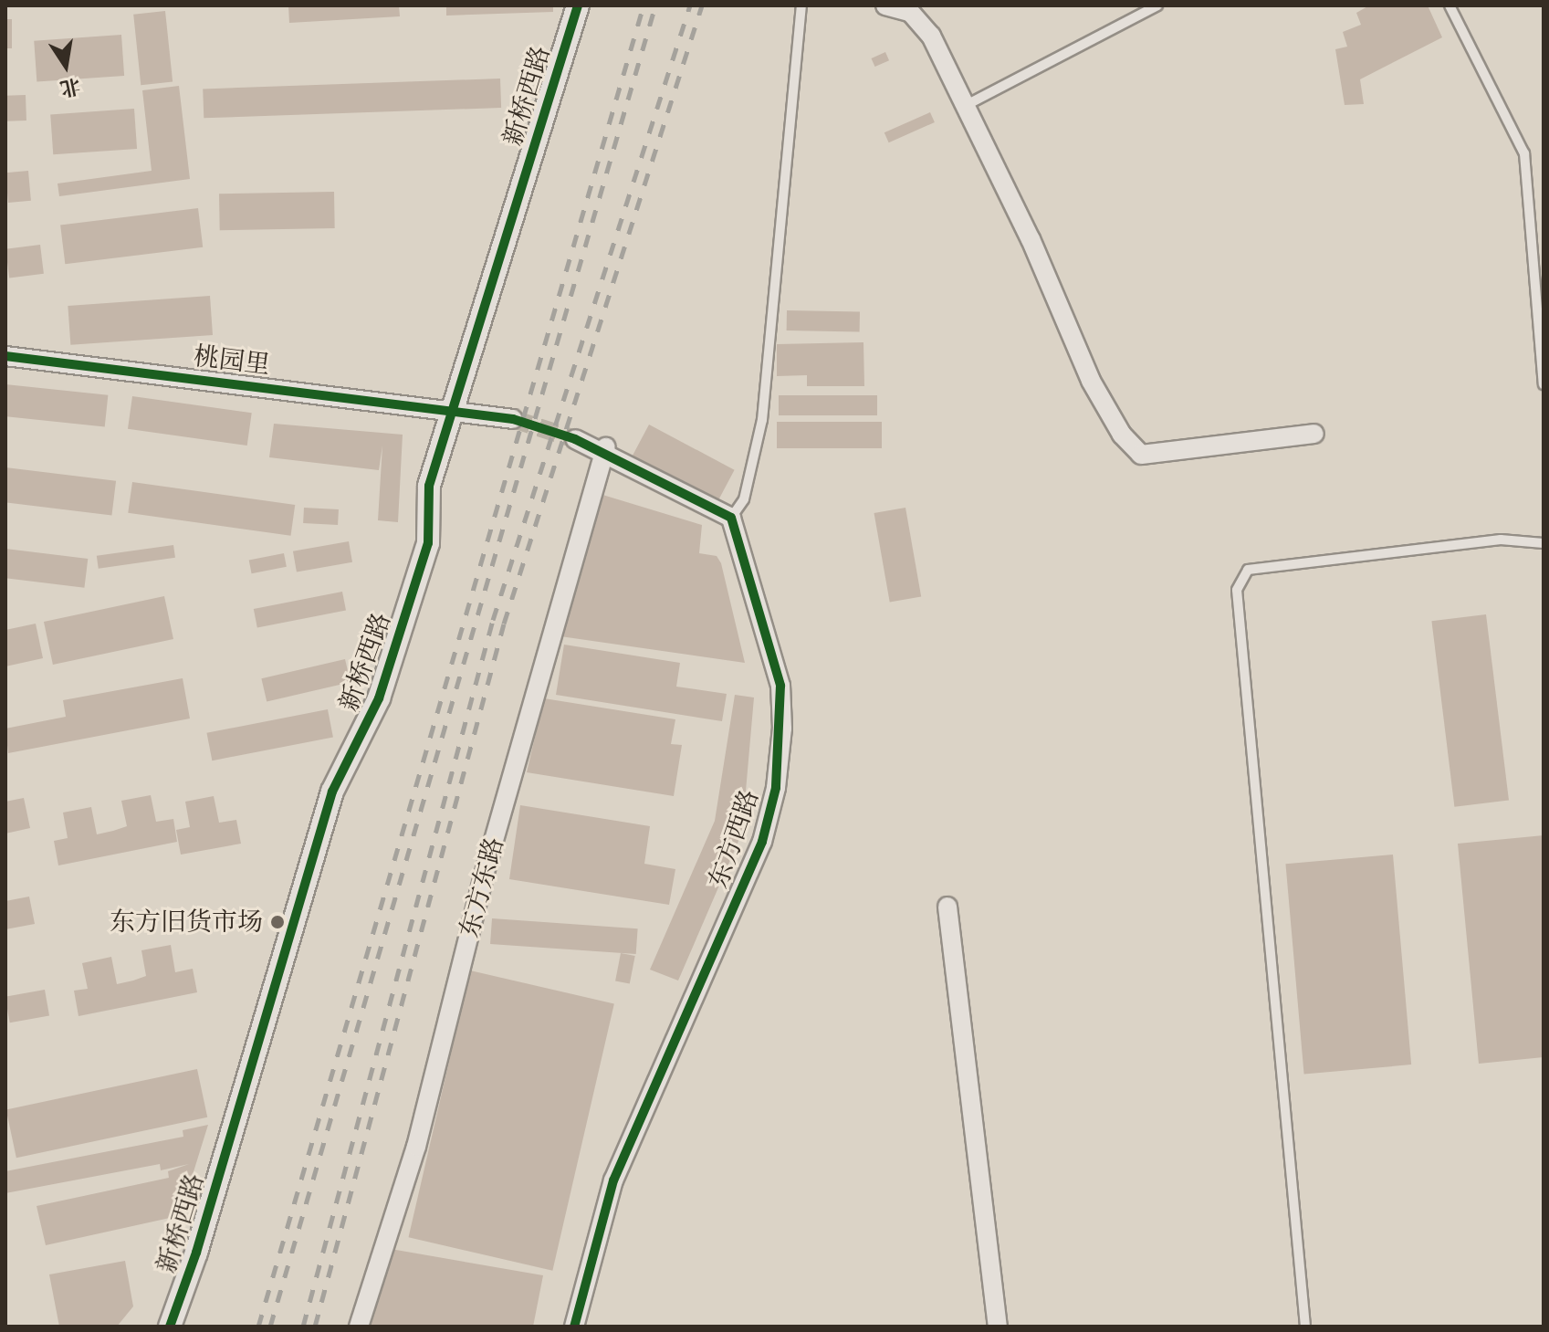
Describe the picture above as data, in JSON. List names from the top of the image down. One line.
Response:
{"streets":{"street":["新桥西路","桃园里","东方西路","东方东路"]},"crossings":[["新桥西路","桃园里"]],"places":["东方旧货市场"],"north":"bottom"}
